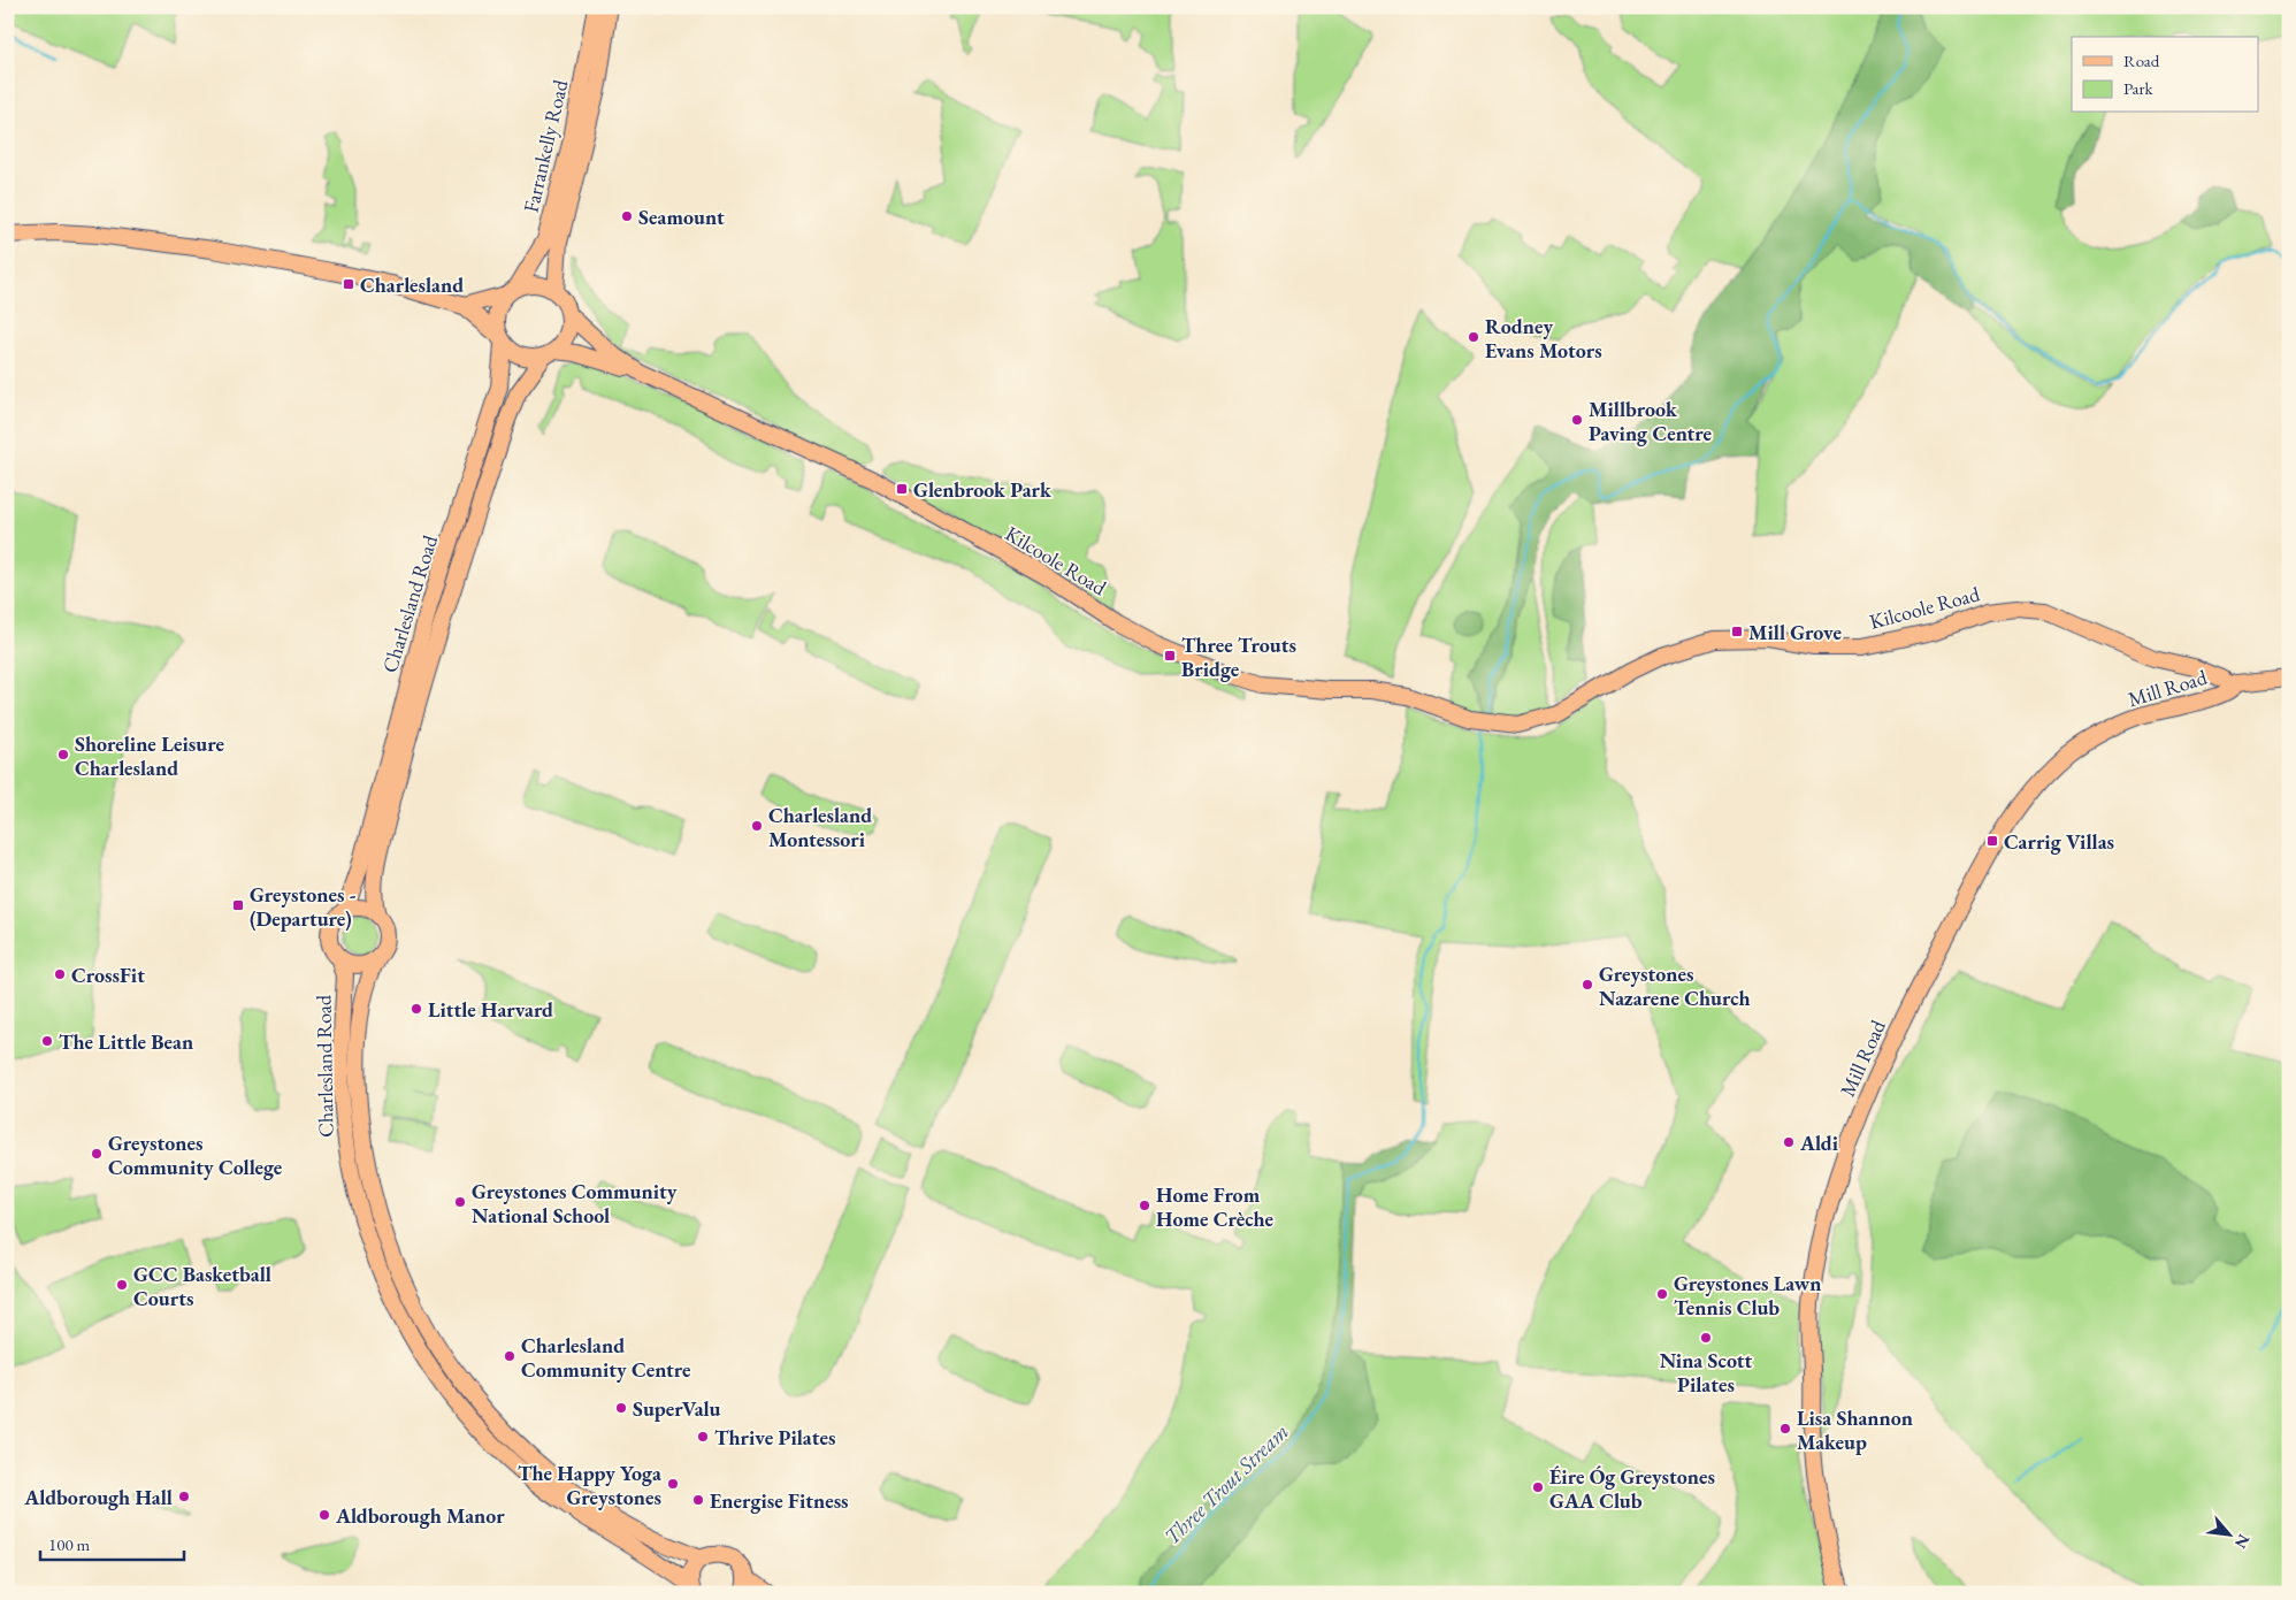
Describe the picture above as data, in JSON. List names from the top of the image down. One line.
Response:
{"streets":{"main road":["Farrankelly Road","Kilcoole Road","Charlesland Road","Mill Road"]},"crossings":[["Farrankelly Road","Charlesland Road"],["Kilcoole Road","Mill Road"]],"water":["Three Trout Stream"],"places":{"other":["Seamount","Rodney Evans Motors","Millbrook Paving Centre","Shoreline Leisure Charlesland","Charlesland Montessori","CrossFit","Greystones Nazarene Church","Little Harvard","The Little Bean","Aldi","Greystones Community College","Greystones Community National School","Home From Home Crèche","GCC Basketball Courts","Greystones Lawn Tennis Club","Nina Scott Pilates","Charlesland Community Centre","SuperValu","Lisa Shannon Makeup","Thrive Pilates","The Happy Yoga Greystones","Éire Óg Greystones GAA Club","Aldborough Hall","Energise Fitness","Aldborough Manor"],"transit":["Charlesland","Glenbrook Park","Mill Grove","Three Trouts Bridge","Carrig Villas","Greystones - (Departure)"]},"legend":["Road","Park"],"scale_bar":"100 m","north":"bottom right"}
